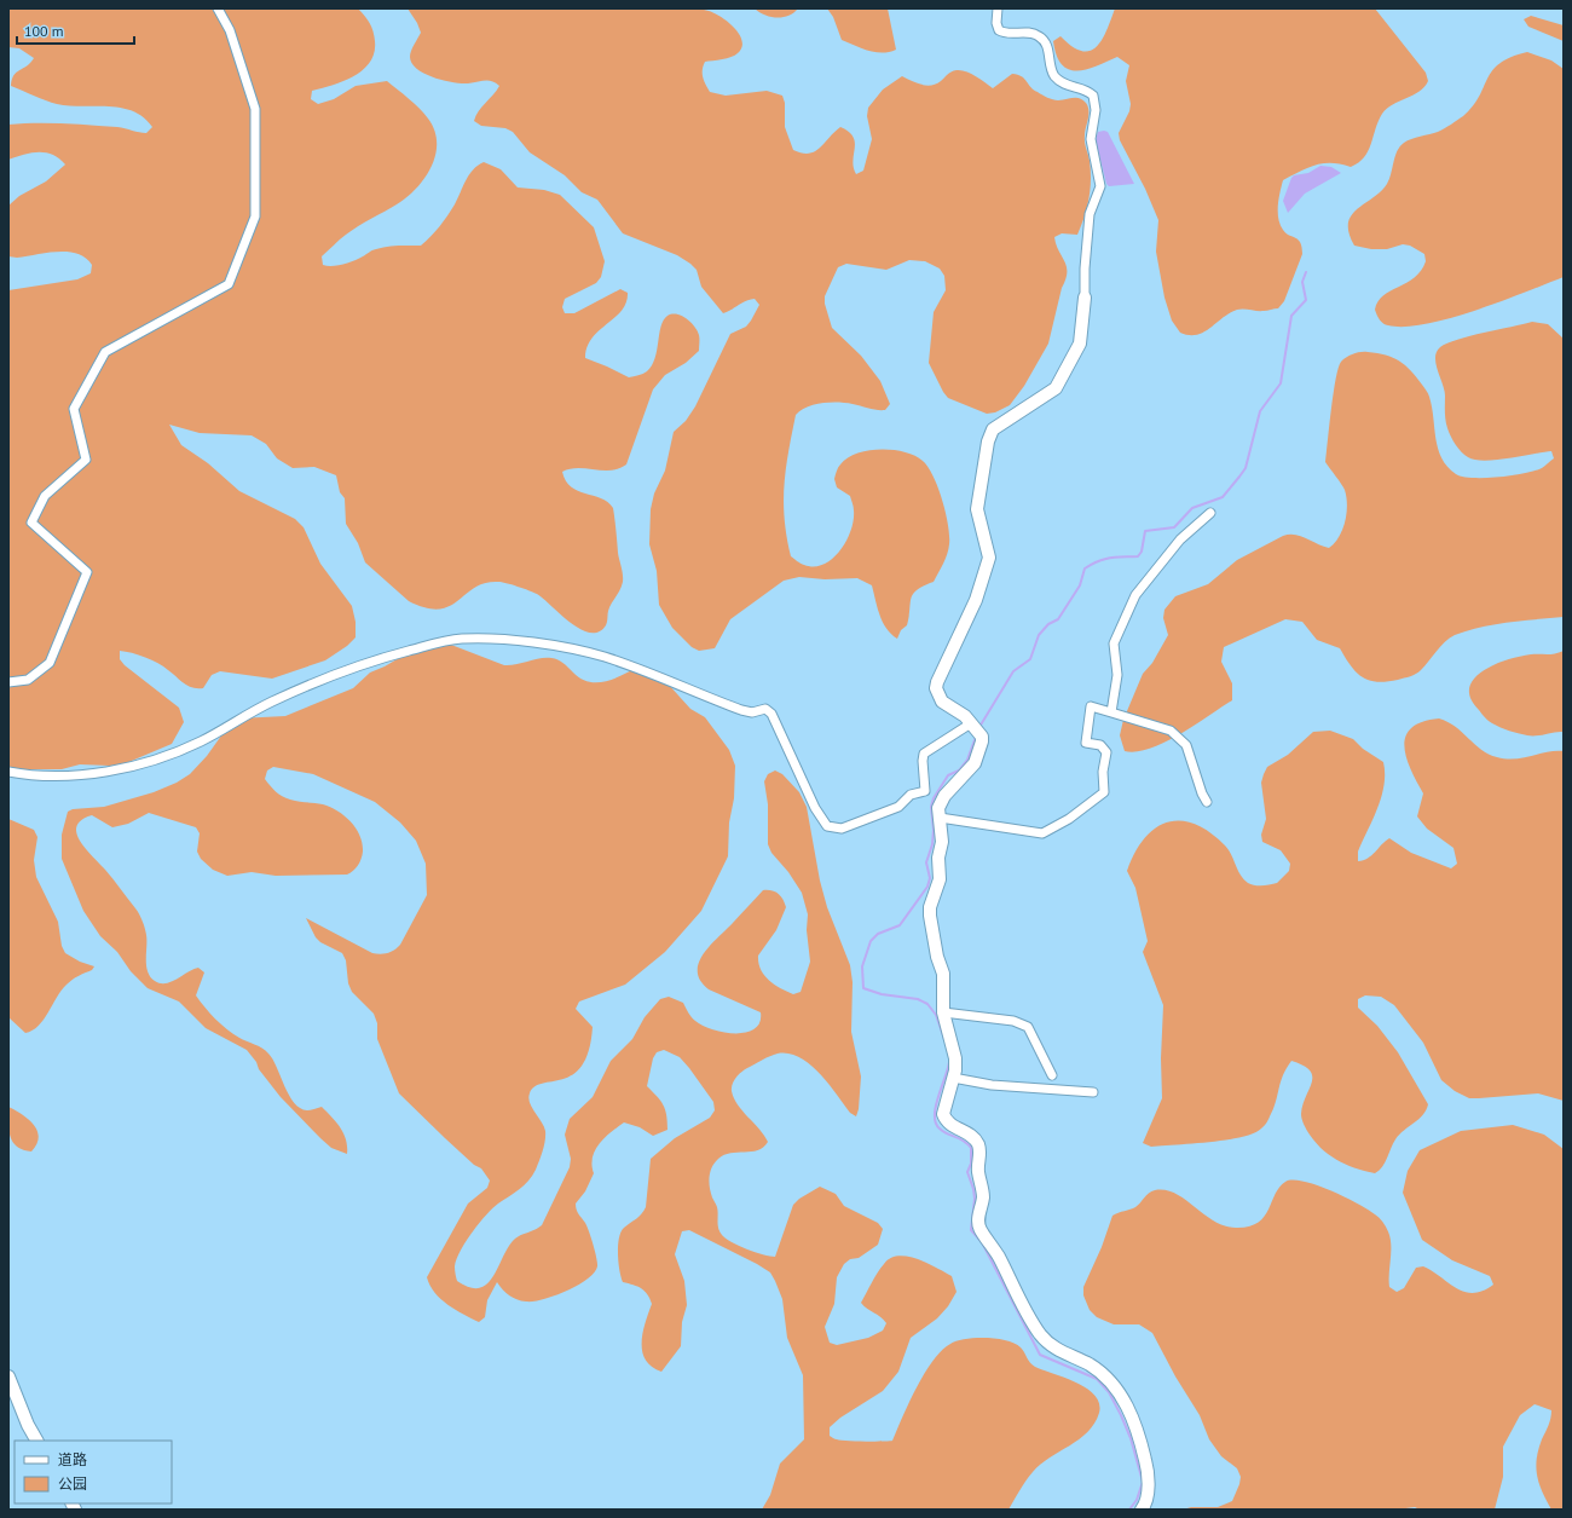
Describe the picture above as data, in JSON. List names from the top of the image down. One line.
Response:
{"legend":["道路","公园"],"scale_bar":"100 m"}
